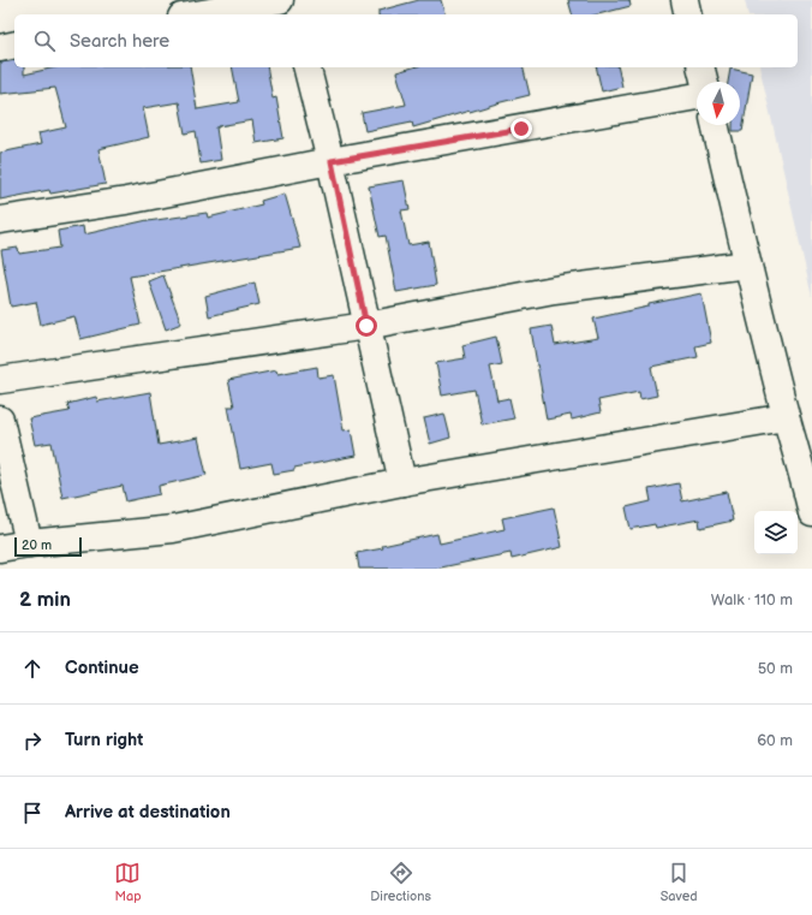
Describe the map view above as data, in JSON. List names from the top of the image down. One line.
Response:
{"scale_bar":"20 m","north":"bottom","page":{"search":"Search here","scale":"20 m","heading":["2 min","Walk · 110 m"],"list":[["Continue","50 m"],["Turn right","60 m"],"Arrive at destination"],"nav":["Map","Directions","Saved"]}}
